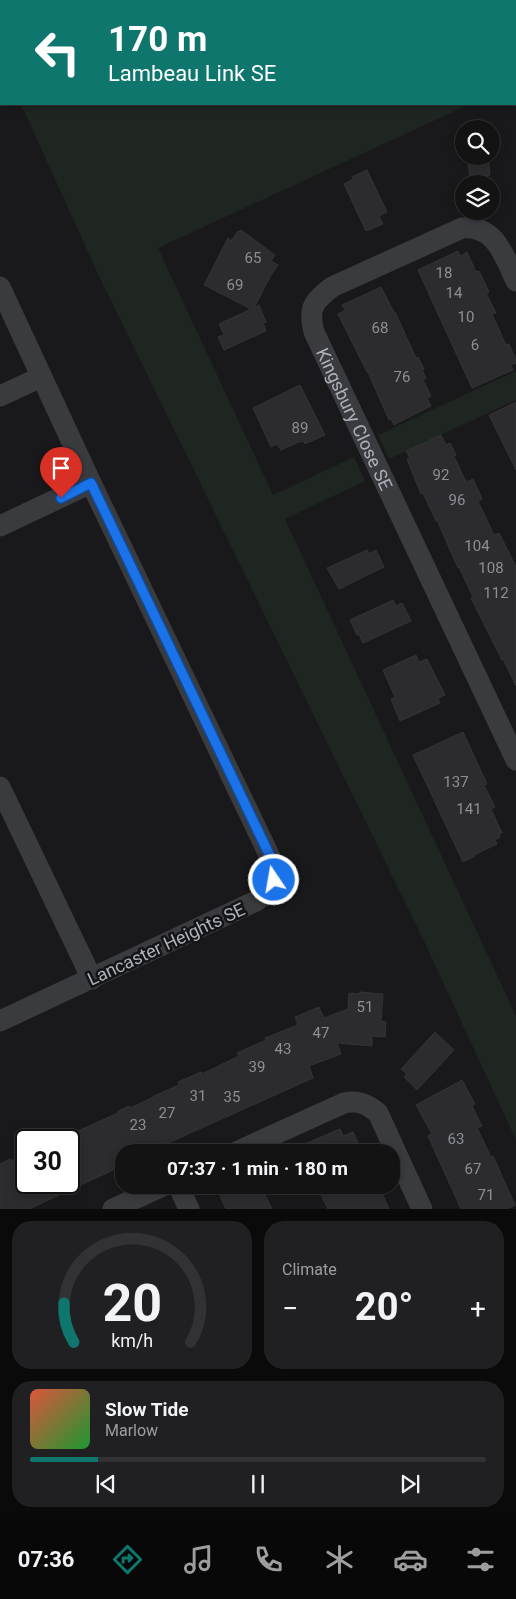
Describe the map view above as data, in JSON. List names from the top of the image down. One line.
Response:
{"streets":{"street":["Kingsbury Close SE","Lancaster Heights SE"]},"house_numbers":["65","18","69","14","10","68","6","76","89","92","96","104","108","112","137","141","51","47","43","39","31","35","27","23","63","67","71"],"page":{"turn":["170 m","Lambeau Link SE"],"limit":"30","trip":"07:37 · 1 min · 180 m","tile":"Climate","heat":["−","20°","+"],"song":["Slow Tide","Marlow"],"tabs":"07:36","gauge":["20","km/h"]}}
